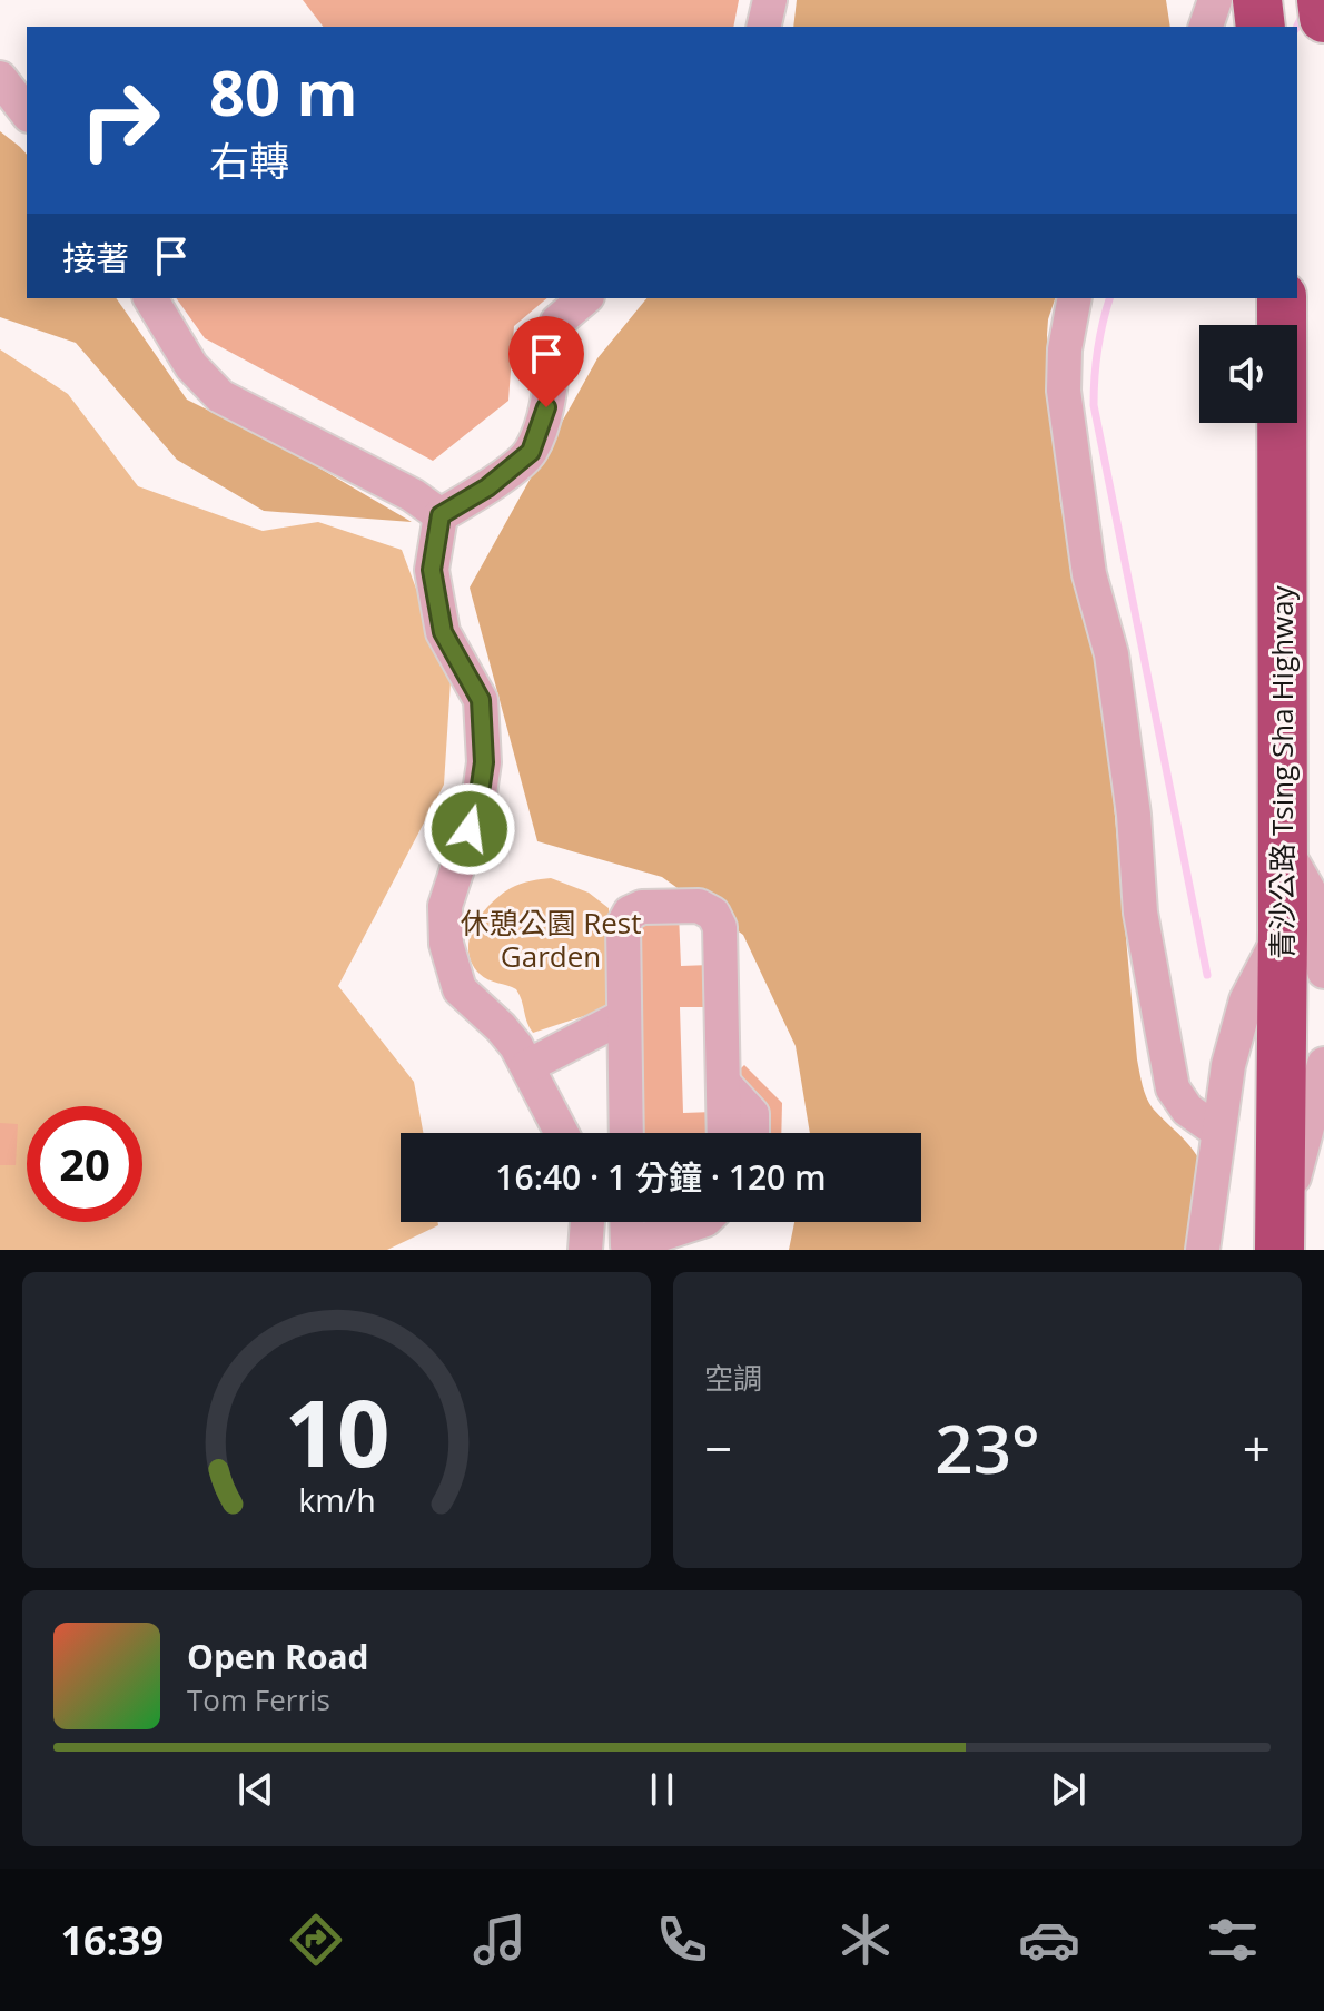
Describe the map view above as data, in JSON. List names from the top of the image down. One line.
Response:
{"streets":{"highway":["青沙公路 Tsing Sha Highway"]},"parks":["休憩公園 Rest Garden"],"page":{"turn":["80 m","右轉"],"then":"接著","limit":"20","trip":"16:40 · 1 分鐘 · 120 m","tile":"空調","heat":["−","23°","+"],"song":["Open Road","Tom Ferris"],"tabs":"16:39","gauge":["10","km/h"]}}
